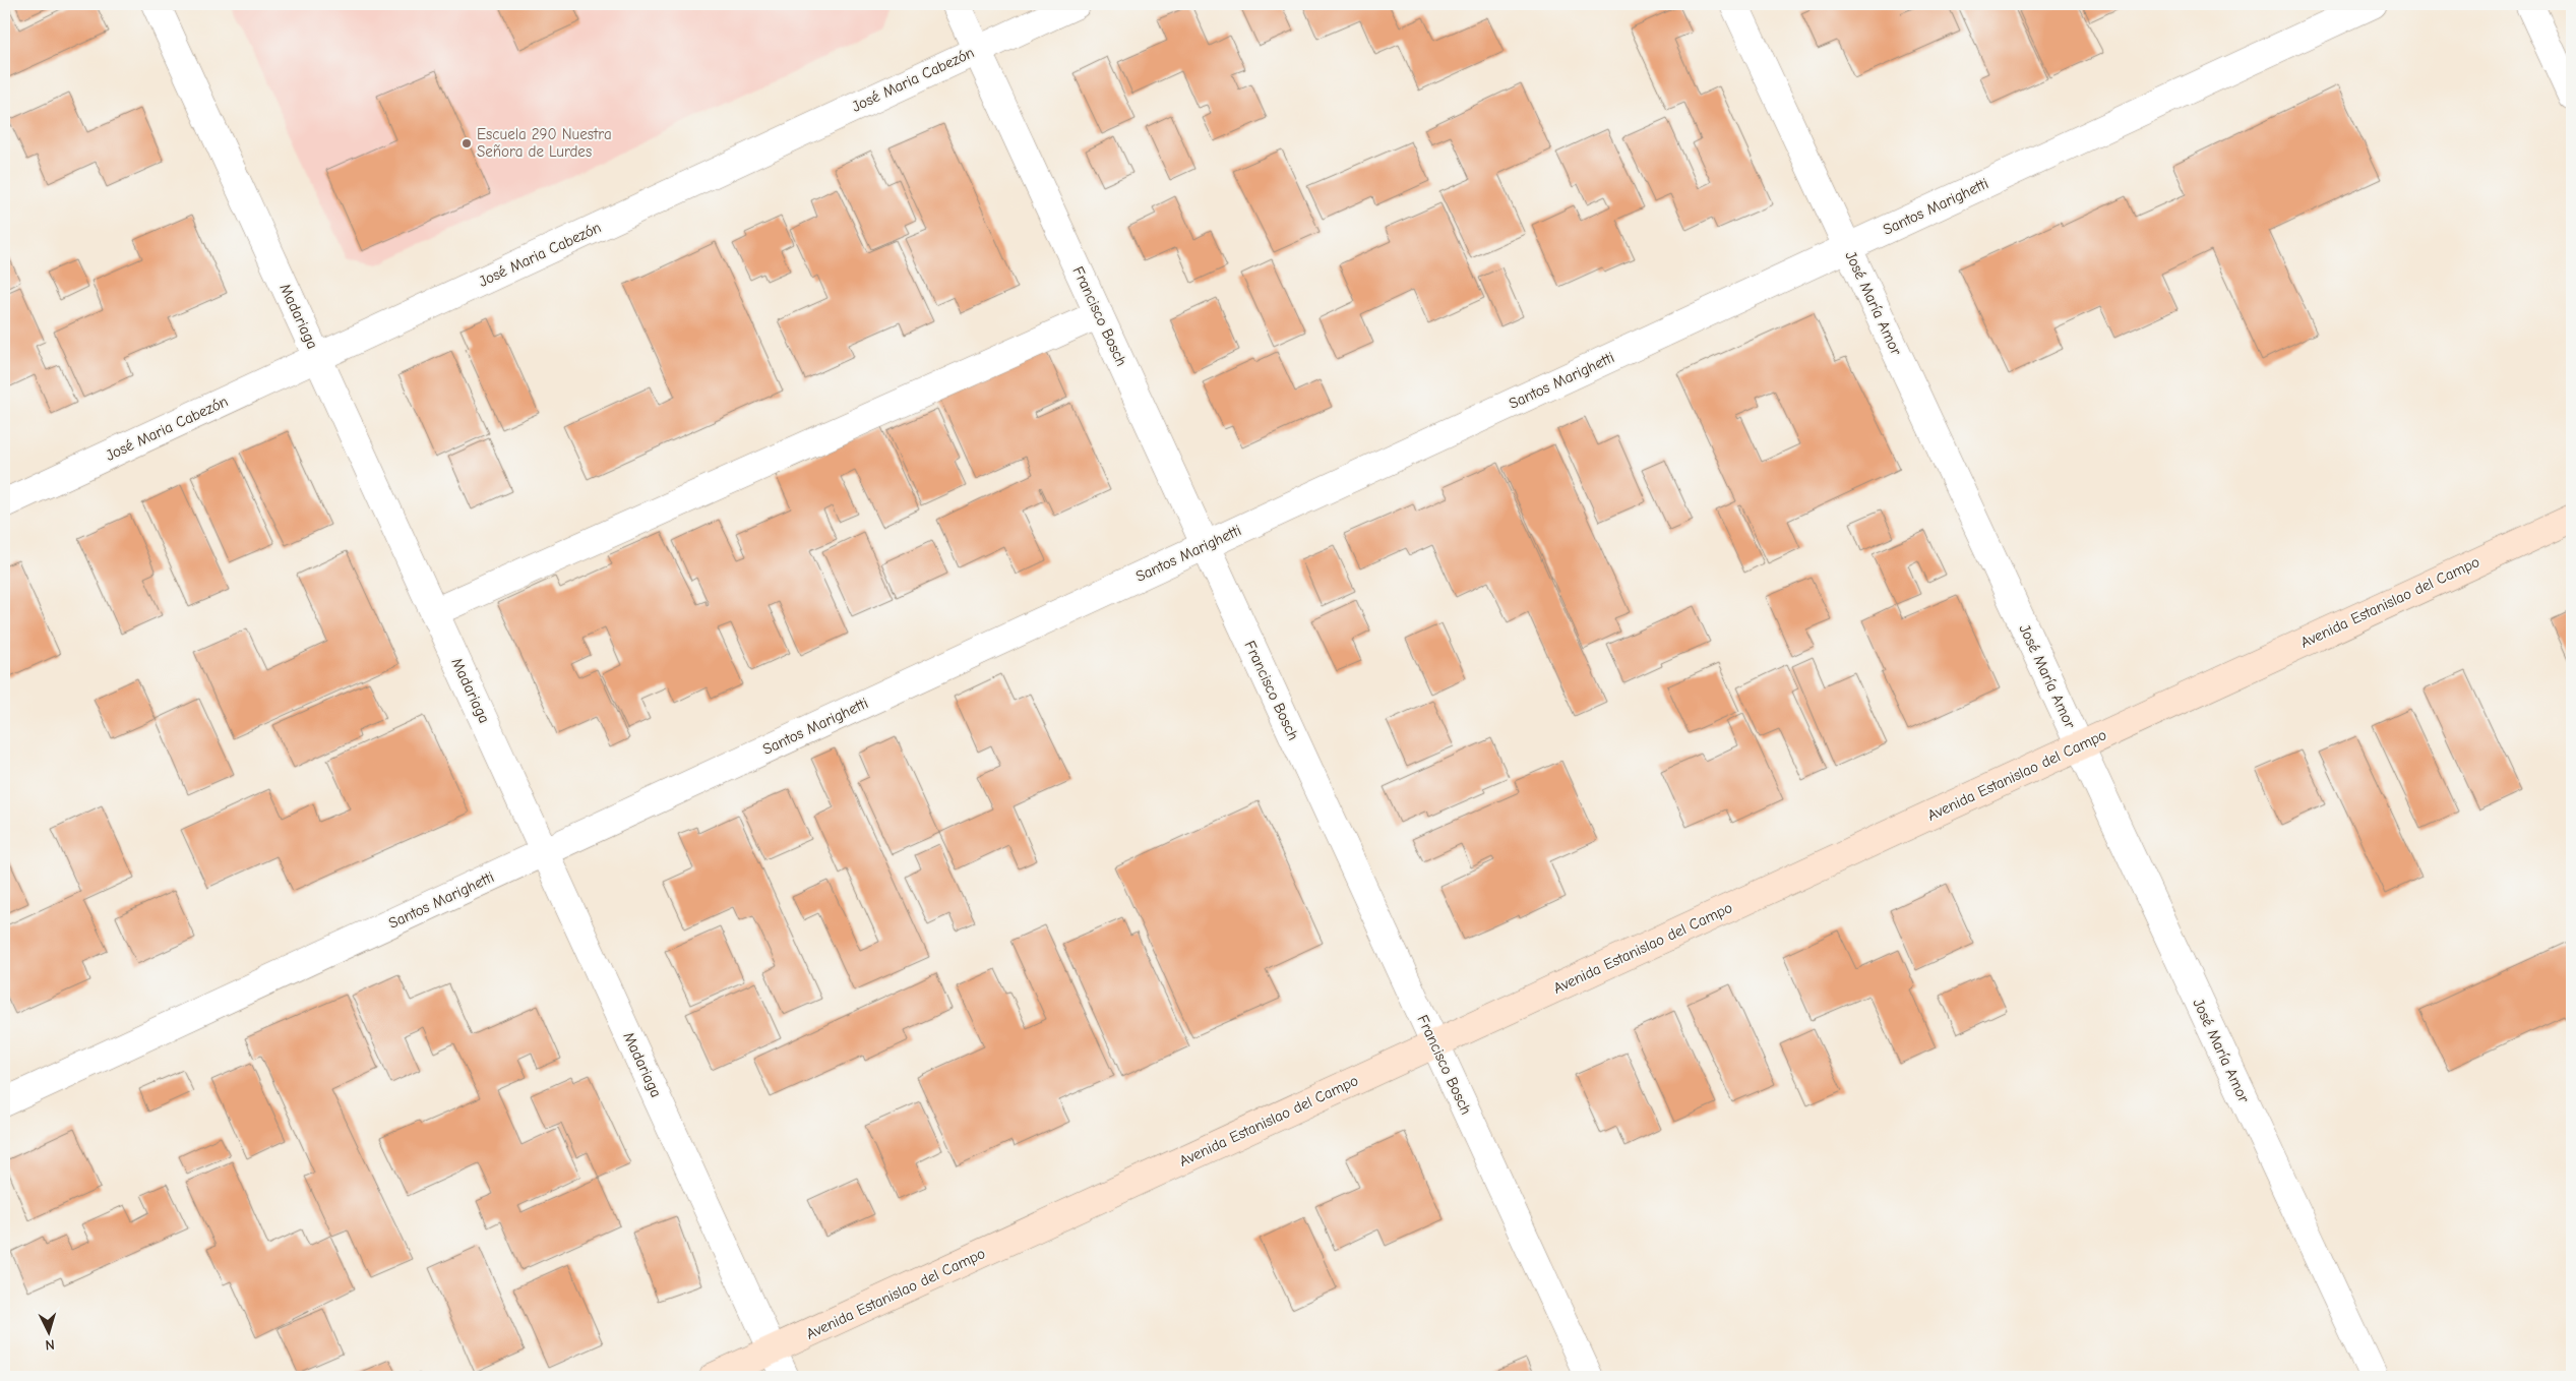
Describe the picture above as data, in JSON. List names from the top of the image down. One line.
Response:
{"streets":{"main road":["Avenida Estanislao del Campo"],"street":["José Maria Cabezón","Santos Marighetti","José María Amor","Madariaga","Francisco Bosch"]},"crossings":[["José Maria Cabezón","Madariaga"],["José Maria Cabezón","Francisco Bosch"],["Santos Marighetti","José María Amor"],["Santos Marighetti","Madariaga"],["Santos Marighetti","Francisco Bosch"],["José María Amor","Avenida Estanislao del Campo"],["Madariaga","Avenida Estanislao del Campo"],["Francisco Bosch","Avenida Estanislao del Campo"]],"places":["Escuela 290 Nuestra Señora de Lurdes"],"north":"bottom"}
